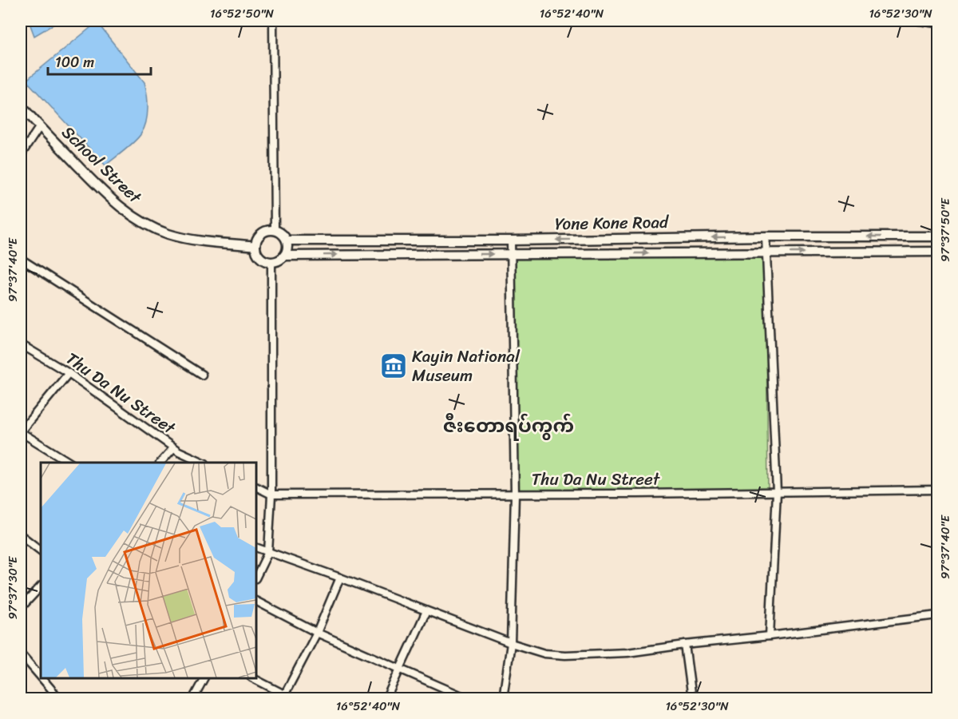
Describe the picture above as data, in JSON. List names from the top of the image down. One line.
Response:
{"streets":{"street":["School Street","Yone Kone Road","Thu Da Nu Street"]},"crossings":[["School Street","Yone Kone Road"]],"districts":["ဇီးတောရပ်ကွက်"],"places":{"museum":["Kayin National Museum"]},"scale_bar":"100 m","coordinates":["16°52'50\"N","16°52'40\"N","16°52'30\"N","97°37'50\"E","97°37'40\"E","97°37'30\"E"]}
